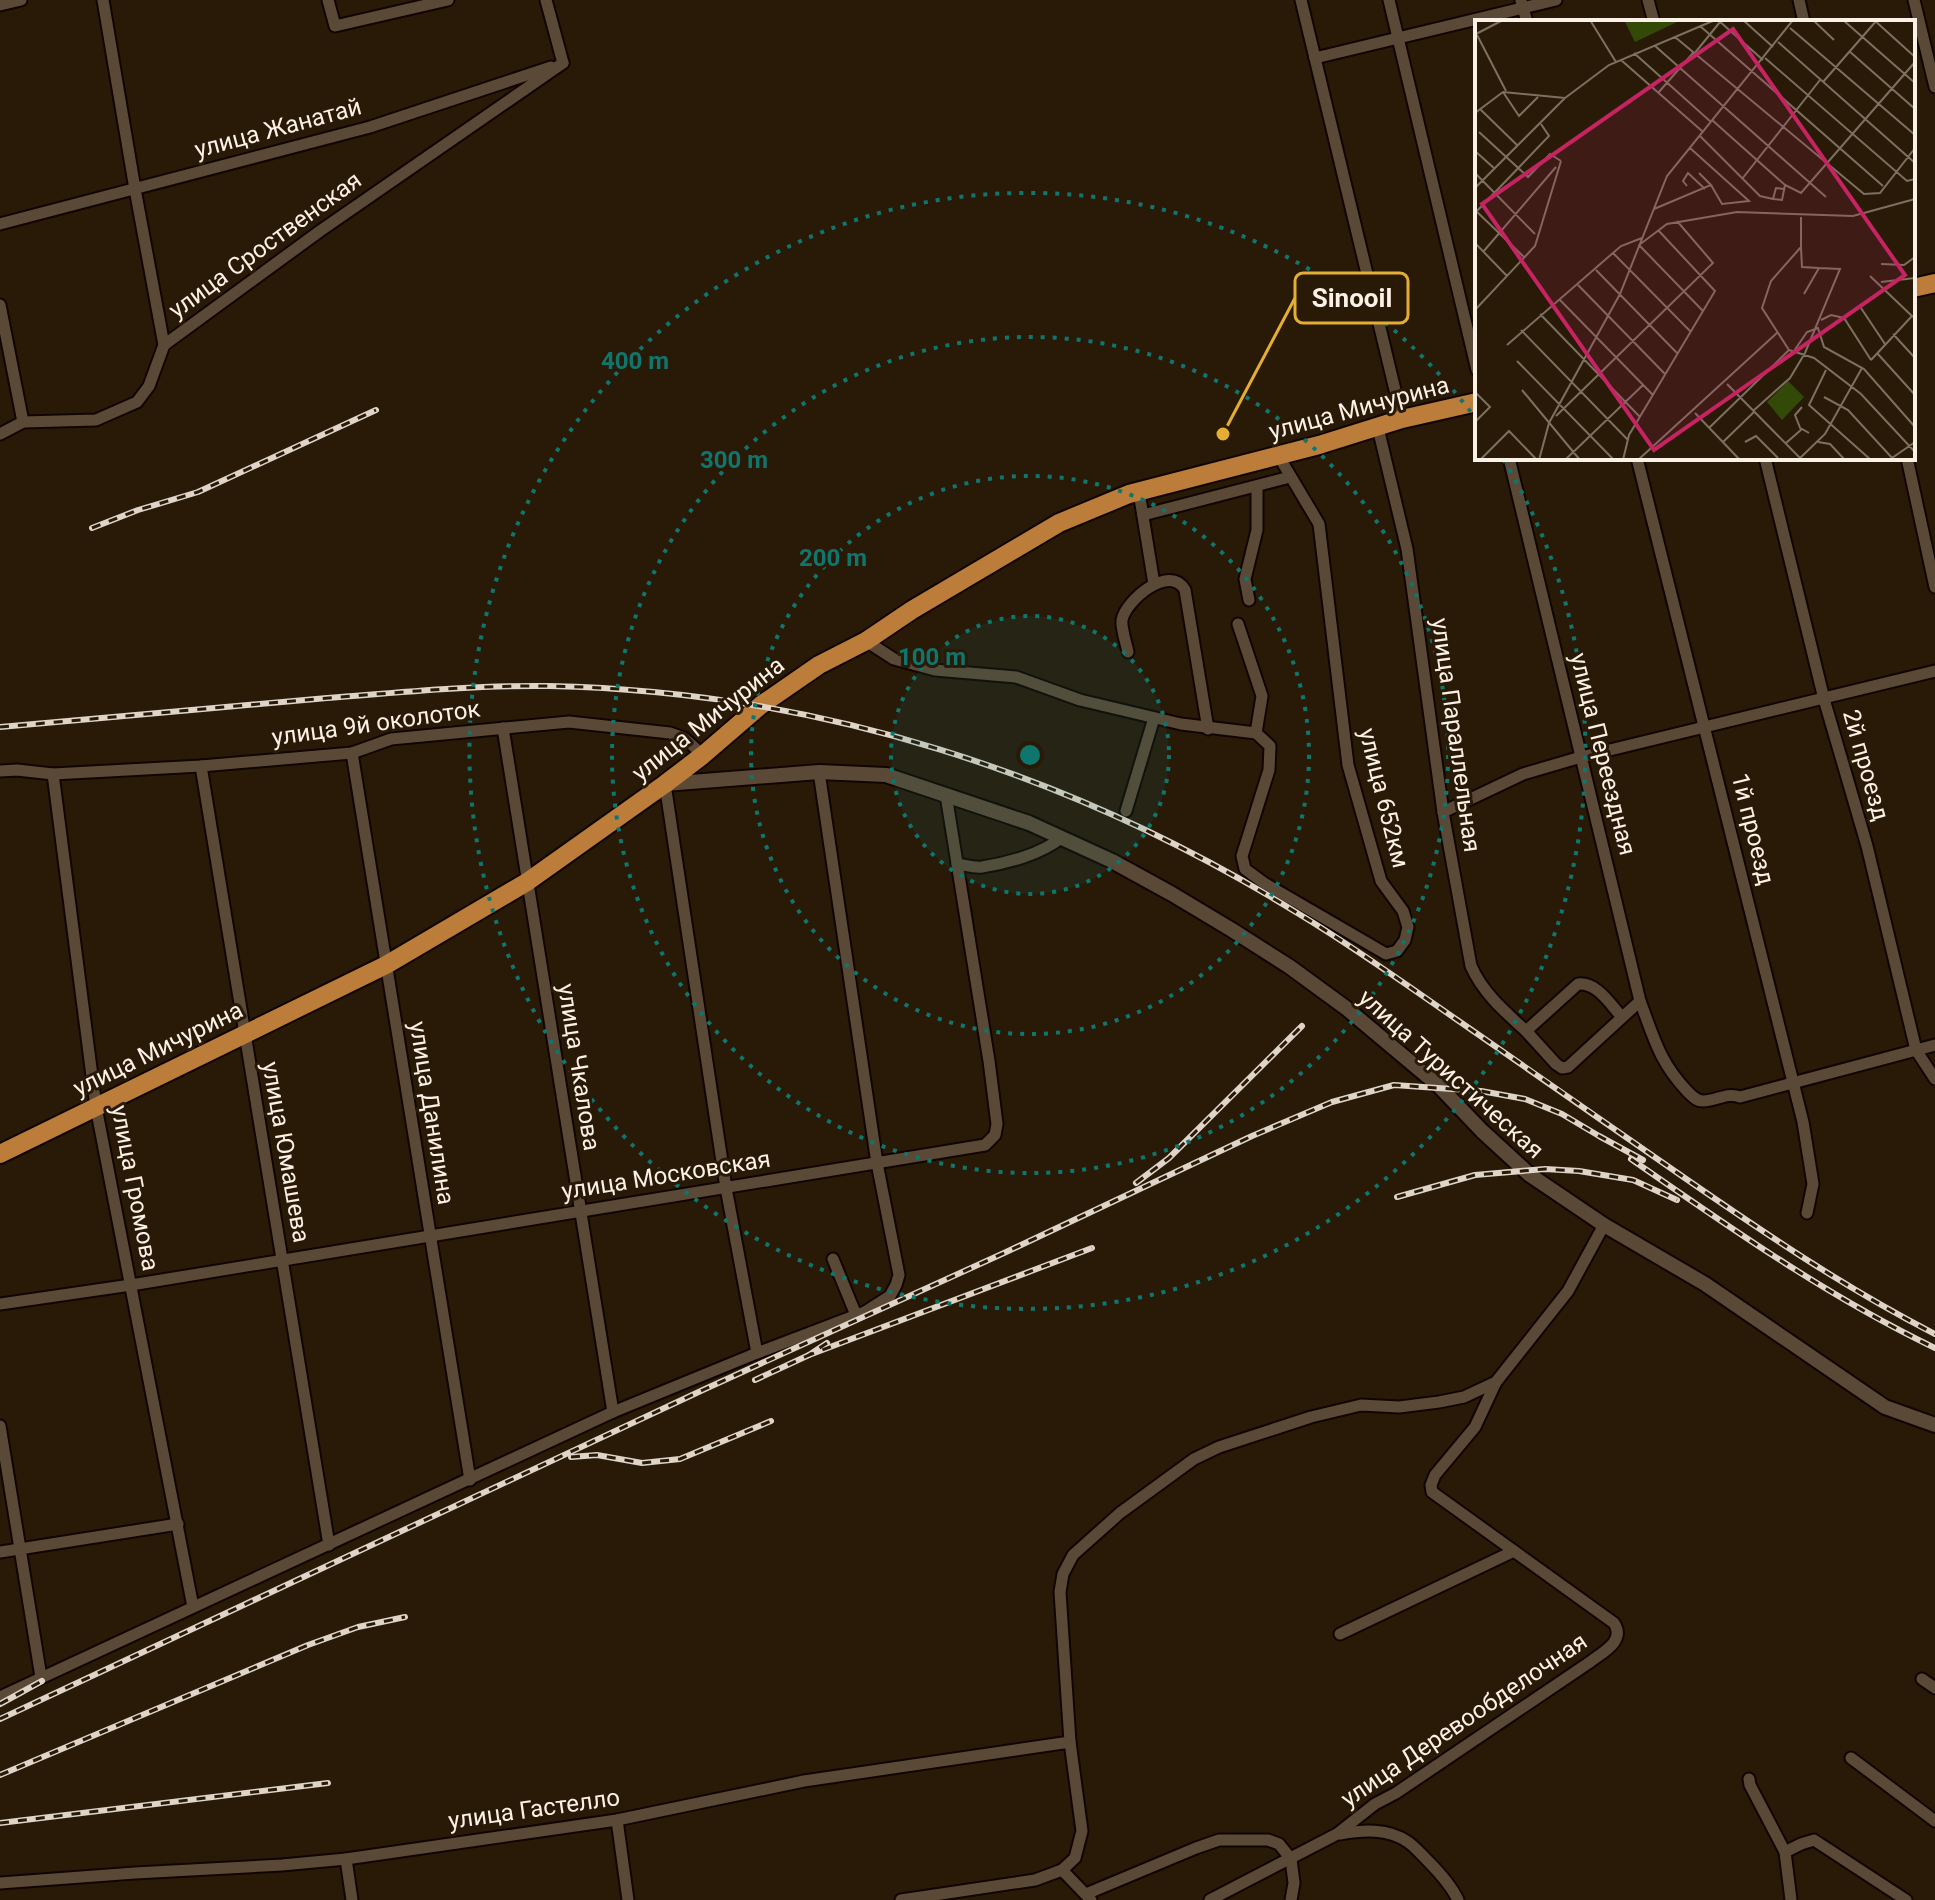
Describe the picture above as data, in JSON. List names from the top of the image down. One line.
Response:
{"streets":{"main road":["улица Мичурина"],"street":["улица Жанатай","улица Сроственская","улица 9й околоток","улица Параллельная","улица Переездная","2й проезд","улица 652км","1й проезд","улица Чкалова","улица Туристическая","улица Данилина","улица Юмашева","улица Московская","улица Громова","улица Деревообделочная","улица Гастелло"]},"crossings":[["улица Жанатай","улица Сроственская"],["улица Мичурина","улица 9й околоток"],["улица Мичурина","улица Параллельная"],["улица Мичурина","улица 652км"],["улица Мичурина","улица Чкалова"],["улица Мичурина","улица Туристическая"],["улица Мичурина","улица Данилина"],["улица Мичурина","улица Юмашева"],["улица Мичурина","улица Громова"],["улица 9й околоток","улица Чкалова"],["улица 9й околоток","улица Данилина"],["улица 9й околоток","улица Юмашева"],["улица 9й околоток","улица Громова"],["улица Переездная","1й проезд"],["улица Чкалова","улица Московская"],["улица Туристическая","улица Московская"],["улица Данилина","улица Московская"],["улица Юмашева","улица Московская"],["улица Московская","улица Громова"]],"places":["Sinooil"],"rings":["400 m","300 m","200 m","100 m"]}
